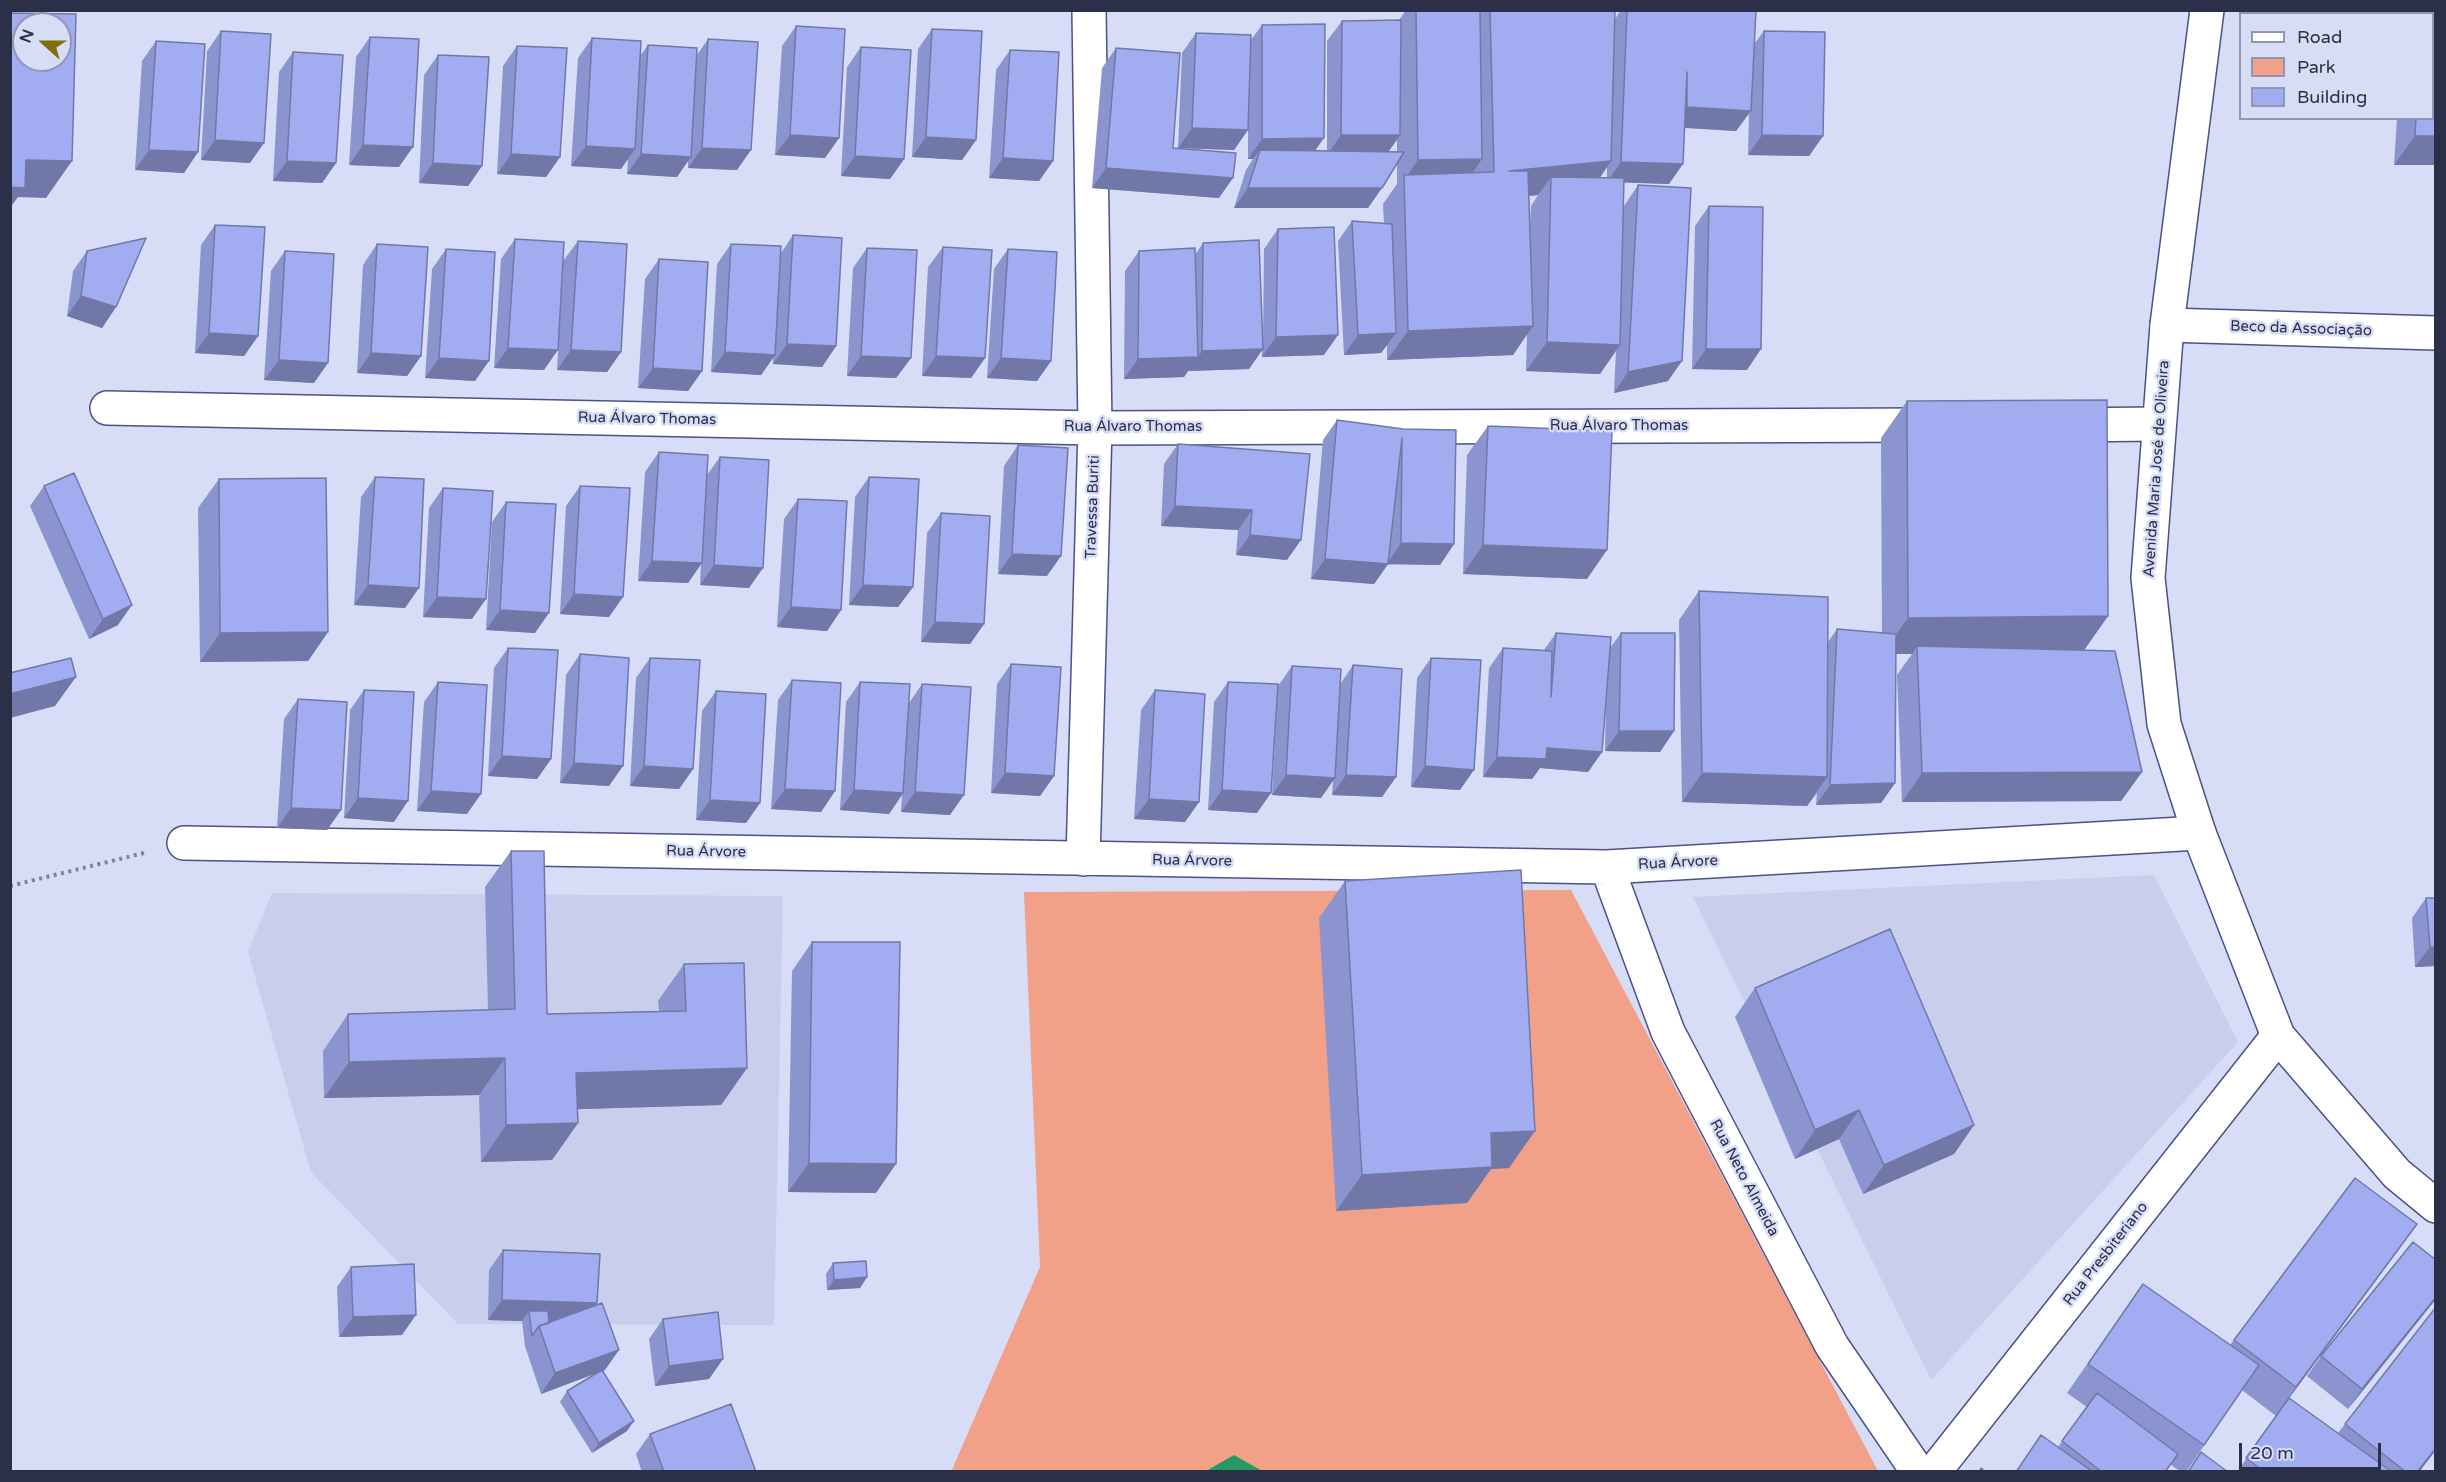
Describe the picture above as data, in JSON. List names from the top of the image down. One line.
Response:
{"streets":{"street":["Beco da Associação","Rua Álvaro Thomas","Avenida Maria José de Oliveira","Travessa Buriti","Rua Árvore","Rua Neto Almeida","Rua Presbiteriano"]},"crossings":[["Beco da Associação","Avenida Maria José de Oliveira"],["Rua Álvaro Thomas","Travessa Buriti"],["Avenida Maria José de Oliveira","Rua Árvore"],["Avenida Maria José de Oliveira","Rua Presbiteriano"],["Travessa Buriti","Rua Árvore"],["Rua Árvore","Rua Neto Almeida"]],"legend":["Road","Park","Building"],"scale_bar":"20 m","north":"left"}
